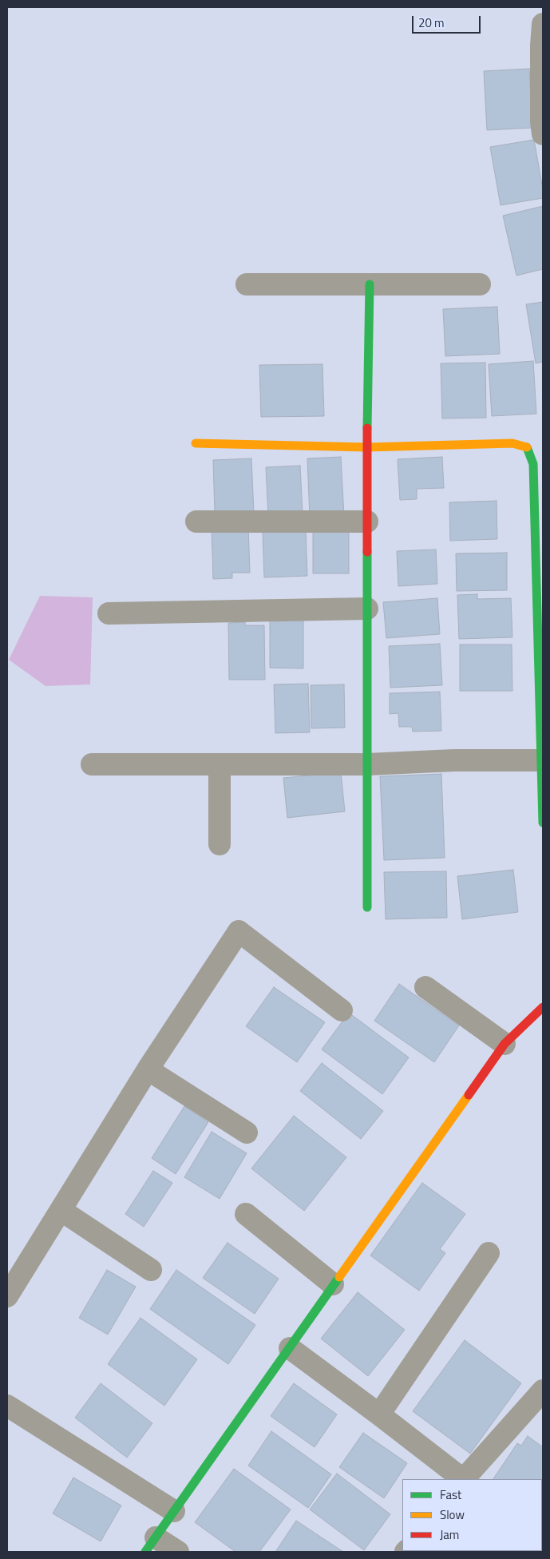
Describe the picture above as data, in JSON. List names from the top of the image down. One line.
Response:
{"legend":["Fast","Slow","Jam"],"scale_bar":"20 m"}
